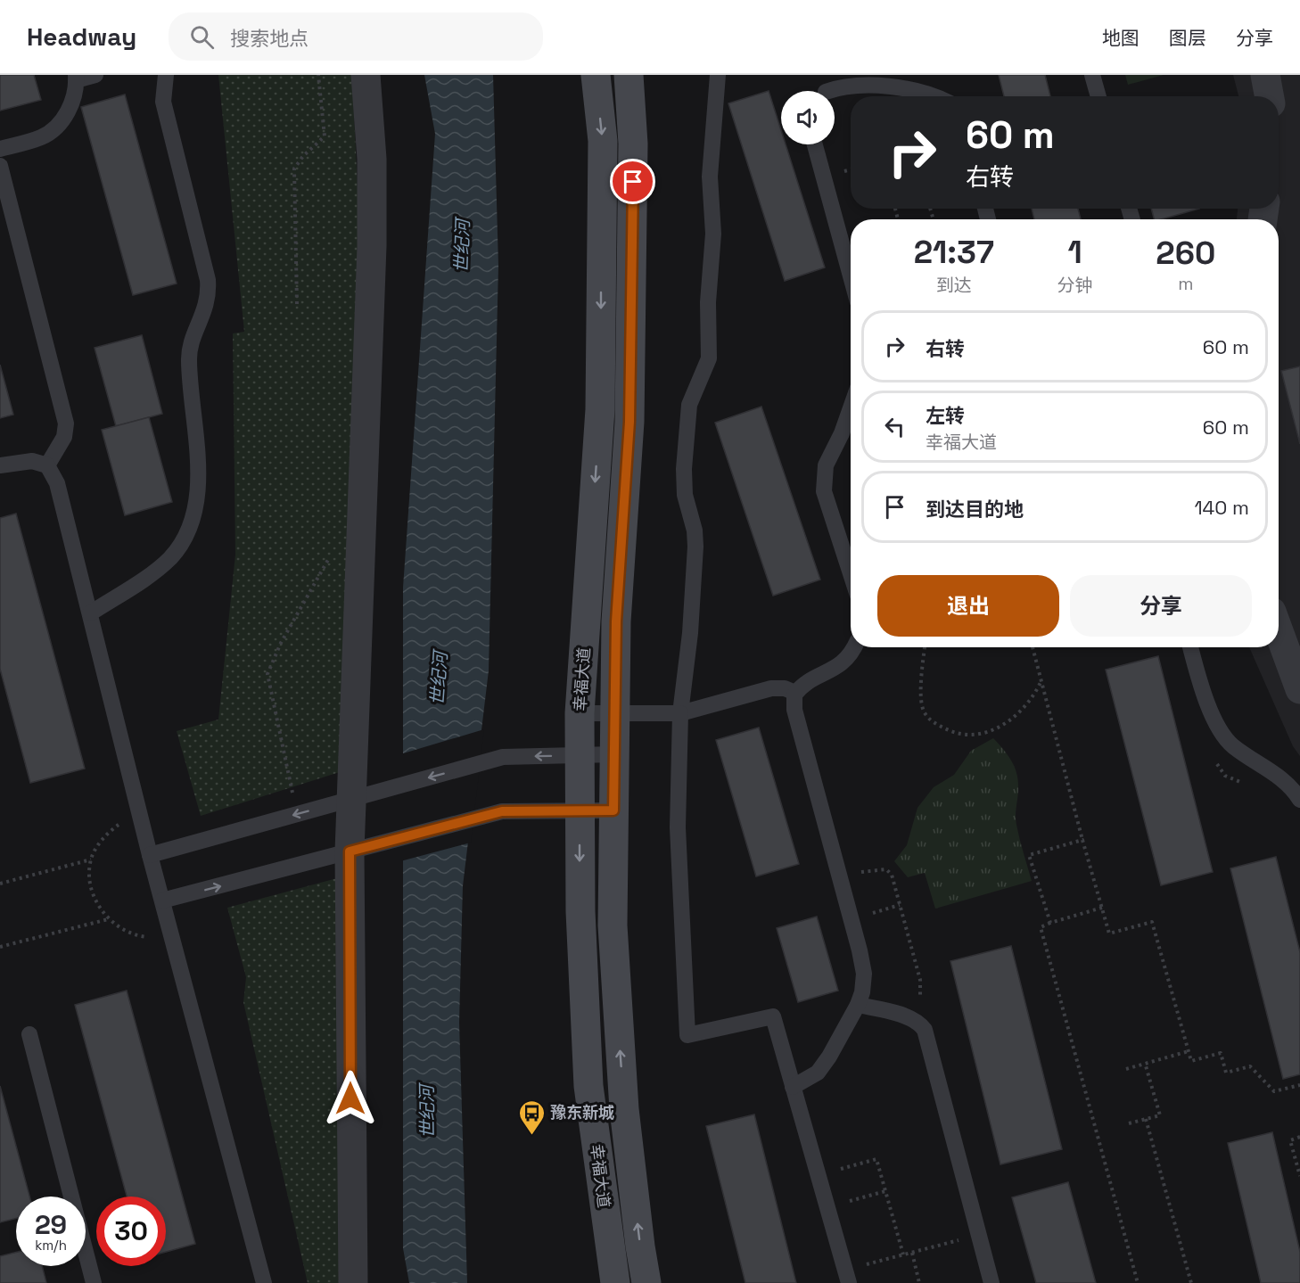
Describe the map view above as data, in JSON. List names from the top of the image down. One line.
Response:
{"streets":{"main road":["幸福大道"]},"water":["世纪河"],"places":{"bus stop":["豫东新城"]},"page":{"header":"Headway","search":"搜索地点","nav":["地图","图层","分享"],"turn":["60 m","右转"],"eta":["21:37","到达","1","分钟","260","m"],"list":[{"name":"右转","value":"60 m"},{"name":"左转","note":"幸福大道","value":"60 m"},{"name":"到达目的地","value":"140 m"}],"buttons":["退出","分享"],"speed":"29 km/h","limit":"30"}}
